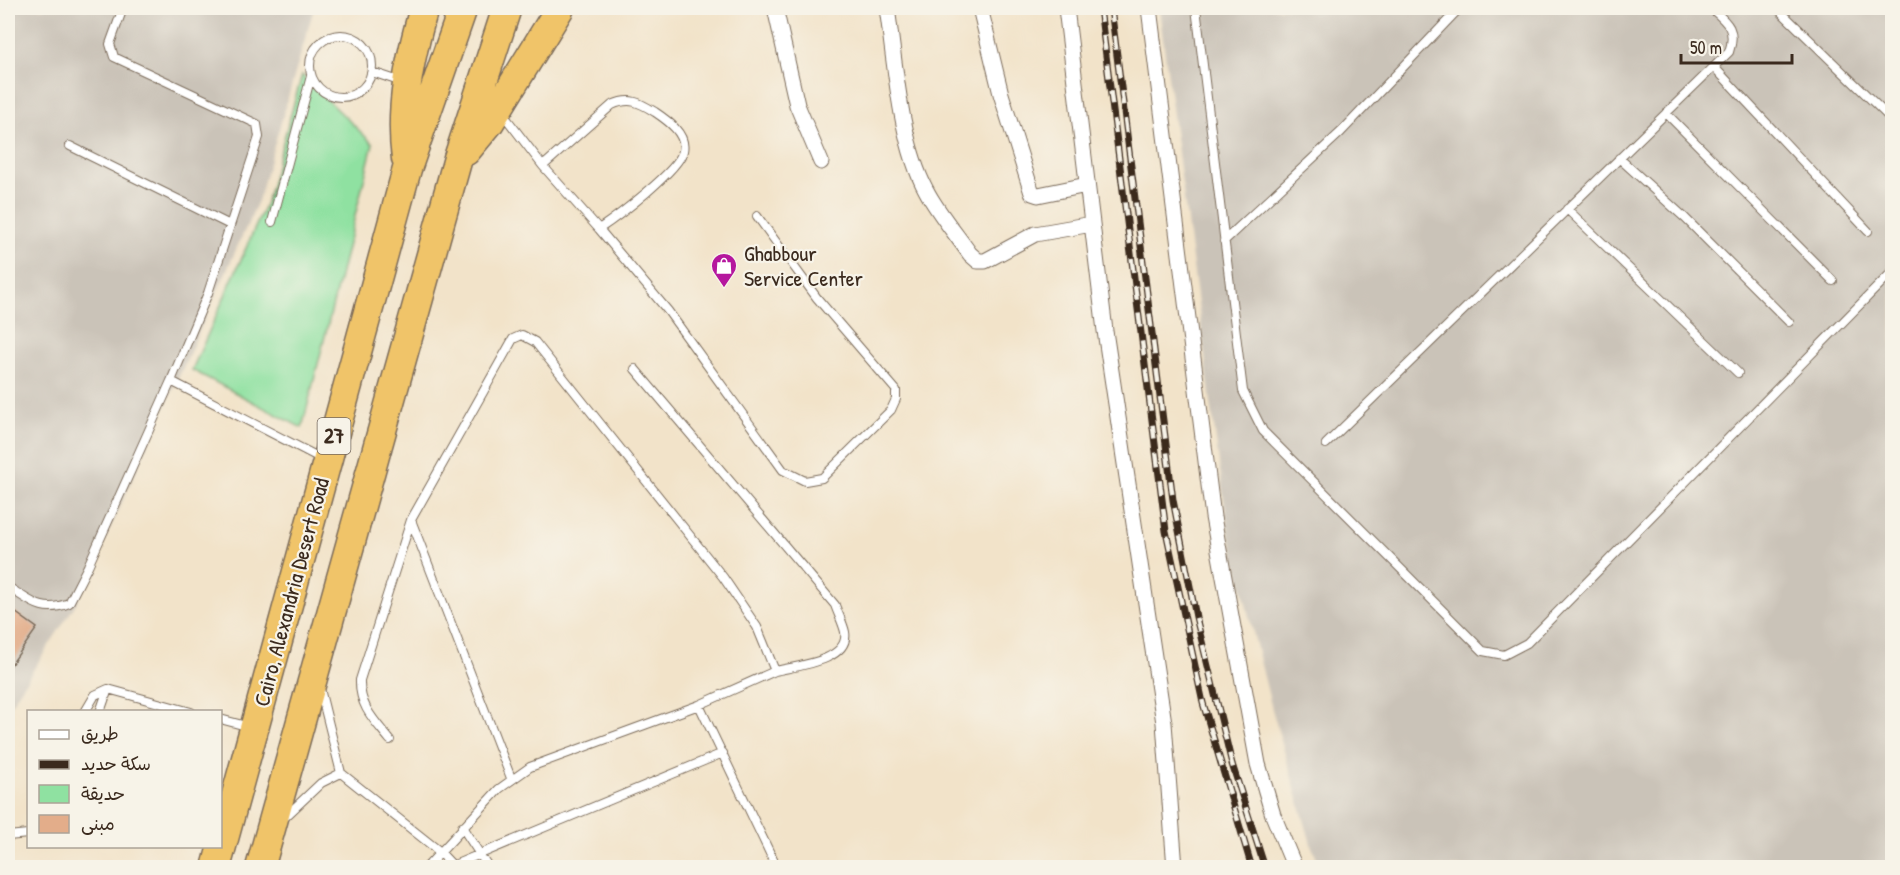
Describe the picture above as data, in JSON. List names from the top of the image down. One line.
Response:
{"streets":{"highway":["27","Cairo, Alexandria Desert Road"]},"places":{"shop":["Ghabbour Service Center"]},"legend":["طريق","سكة حديد","حديقة","مبنى"],"scale_bar":"50 m"}
